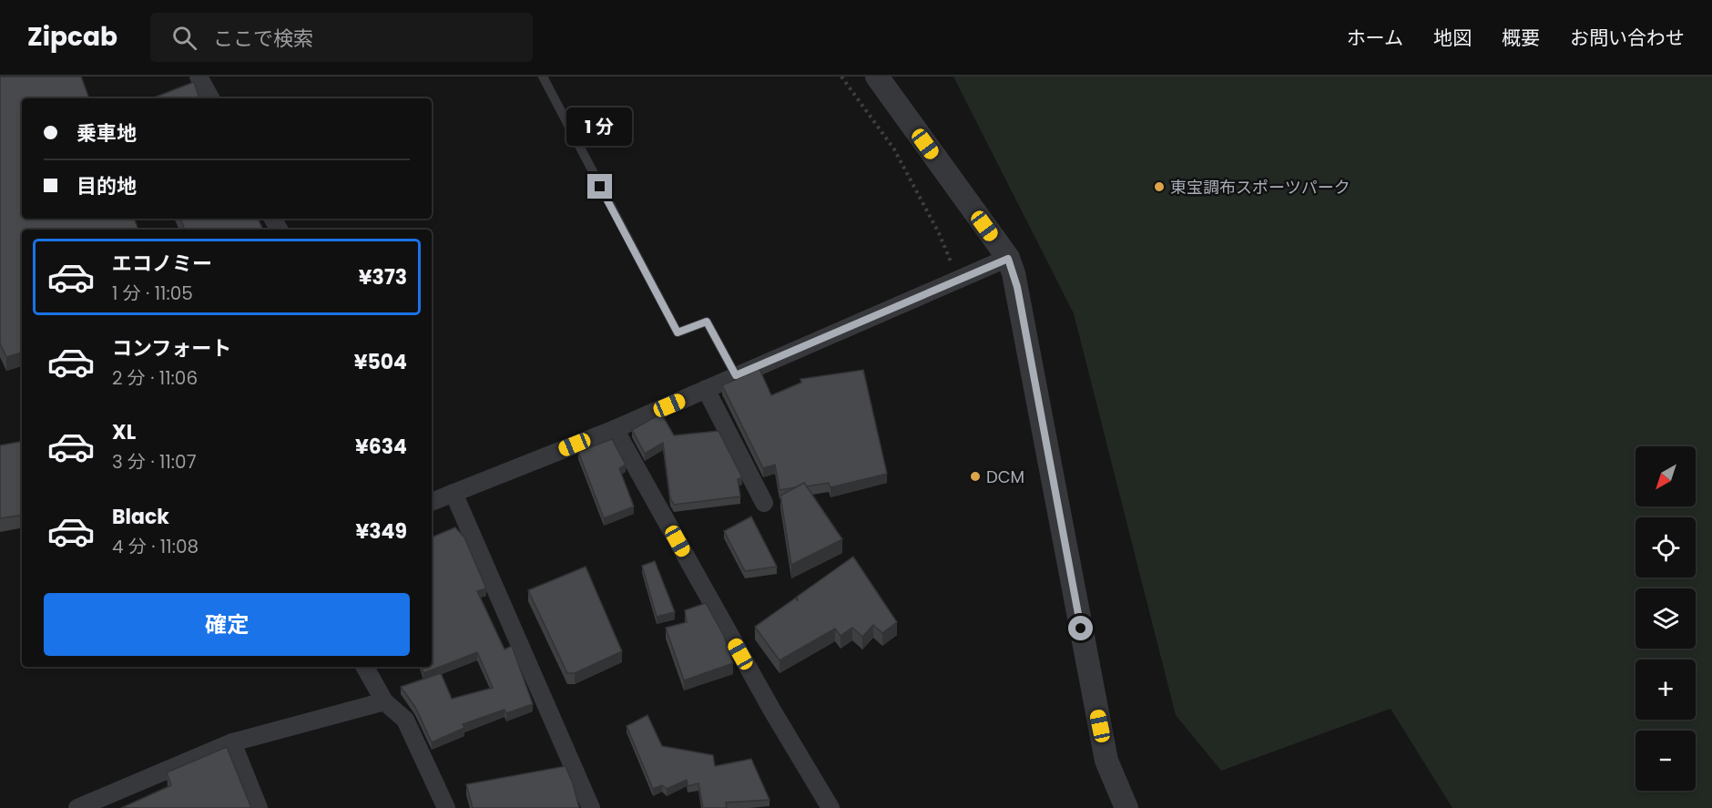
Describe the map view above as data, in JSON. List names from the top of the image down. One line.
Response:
{"places":["東宝調布スポーツパーク","DCM"],"north":"bottom left","page":{"header":"Zipcab","search":"ここで検索","nav":["ホーム","地図","概要","お問い合わせ"],"banner":["乗車地","目的地"],"bubble":"1 分","list":[{"name":"エコノミー","note":"1 分 · 11:05","value":"¥373"},{"name":"コンフォート","note":"2 分 · 11:06","value":"¥504"},{"name":"XL","note":"3 分 · 11:07","value":"¥634"},{"name":"Black","note":"4 分 · 11:08","value":"¥349"}],"map_buttons":["+","−"],"buttons":"確定"}}
